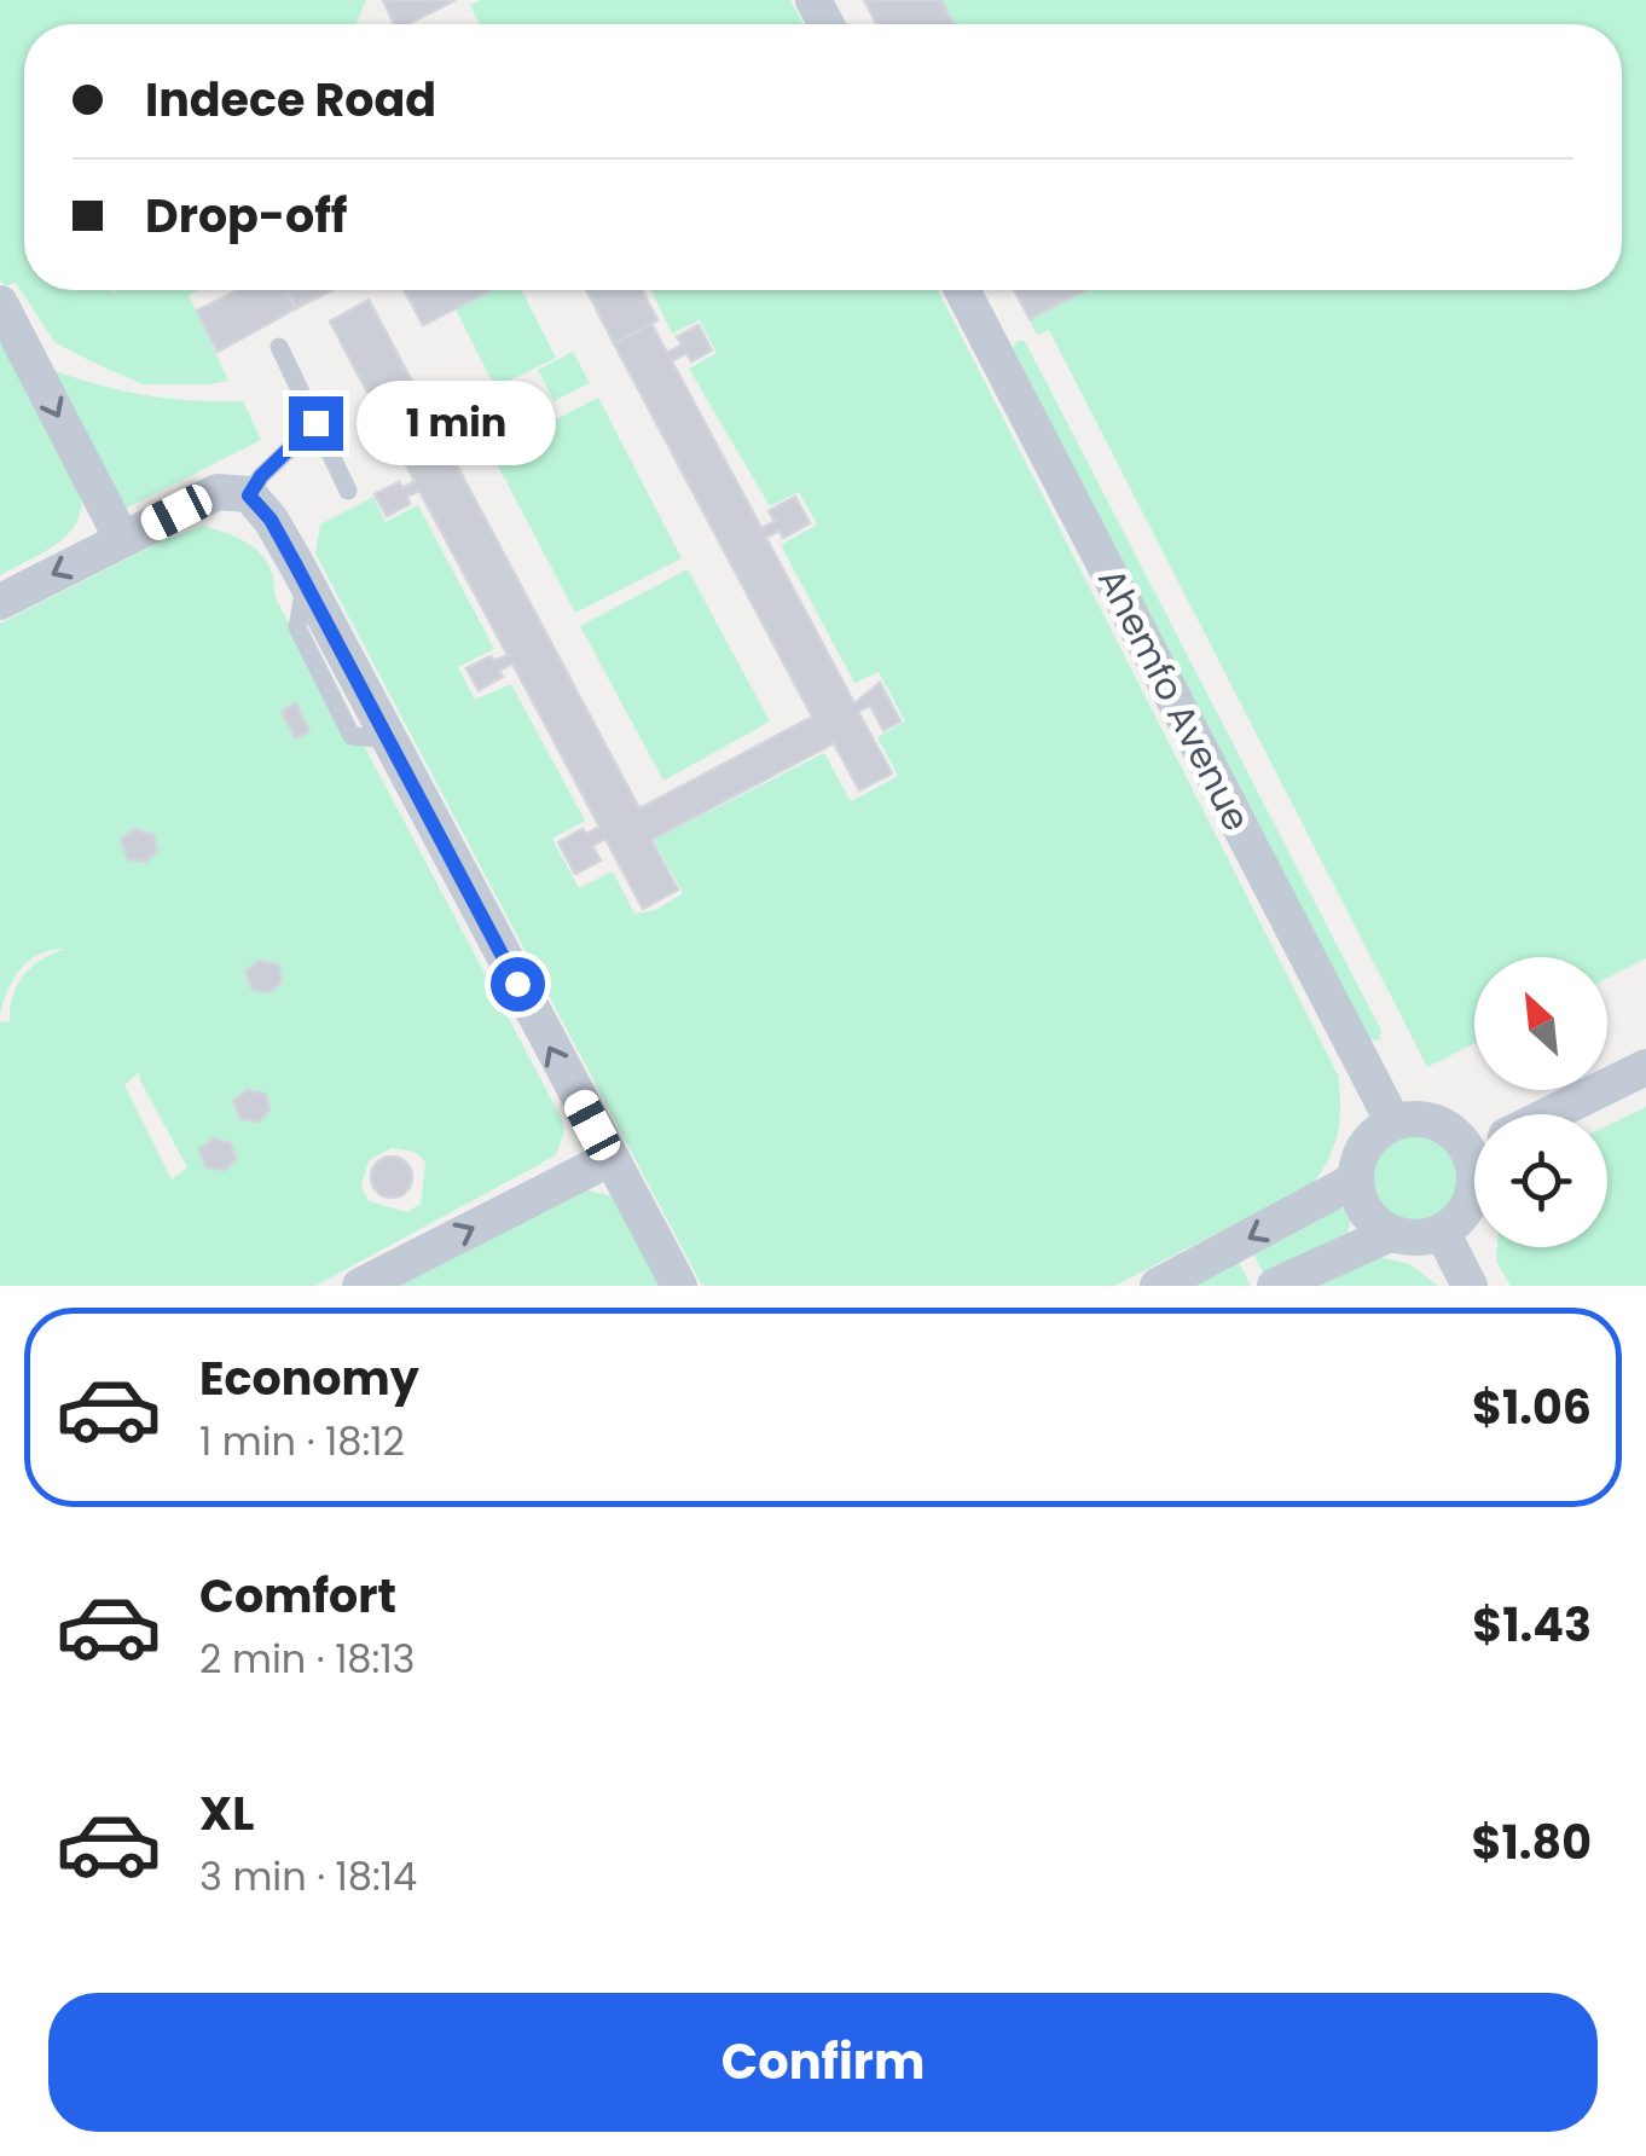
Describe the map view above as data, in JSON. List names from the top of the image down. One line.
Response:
{"streets":{"street":["Ahemfo Avenue"]},"north":"top left","page":{"banner":["Indece Road","Drop-off"],"bubble":"1 min","list":[{"name":"Economy","note":"1 min · 18:12","value":"$1.06"},{"name":"Comfort","note":"2 min · 18:13","value":"$1.43"},{"name":"XL","note":"3 min · 18:14","value":"$1.80"}],"buttons":"Confirm"}}
